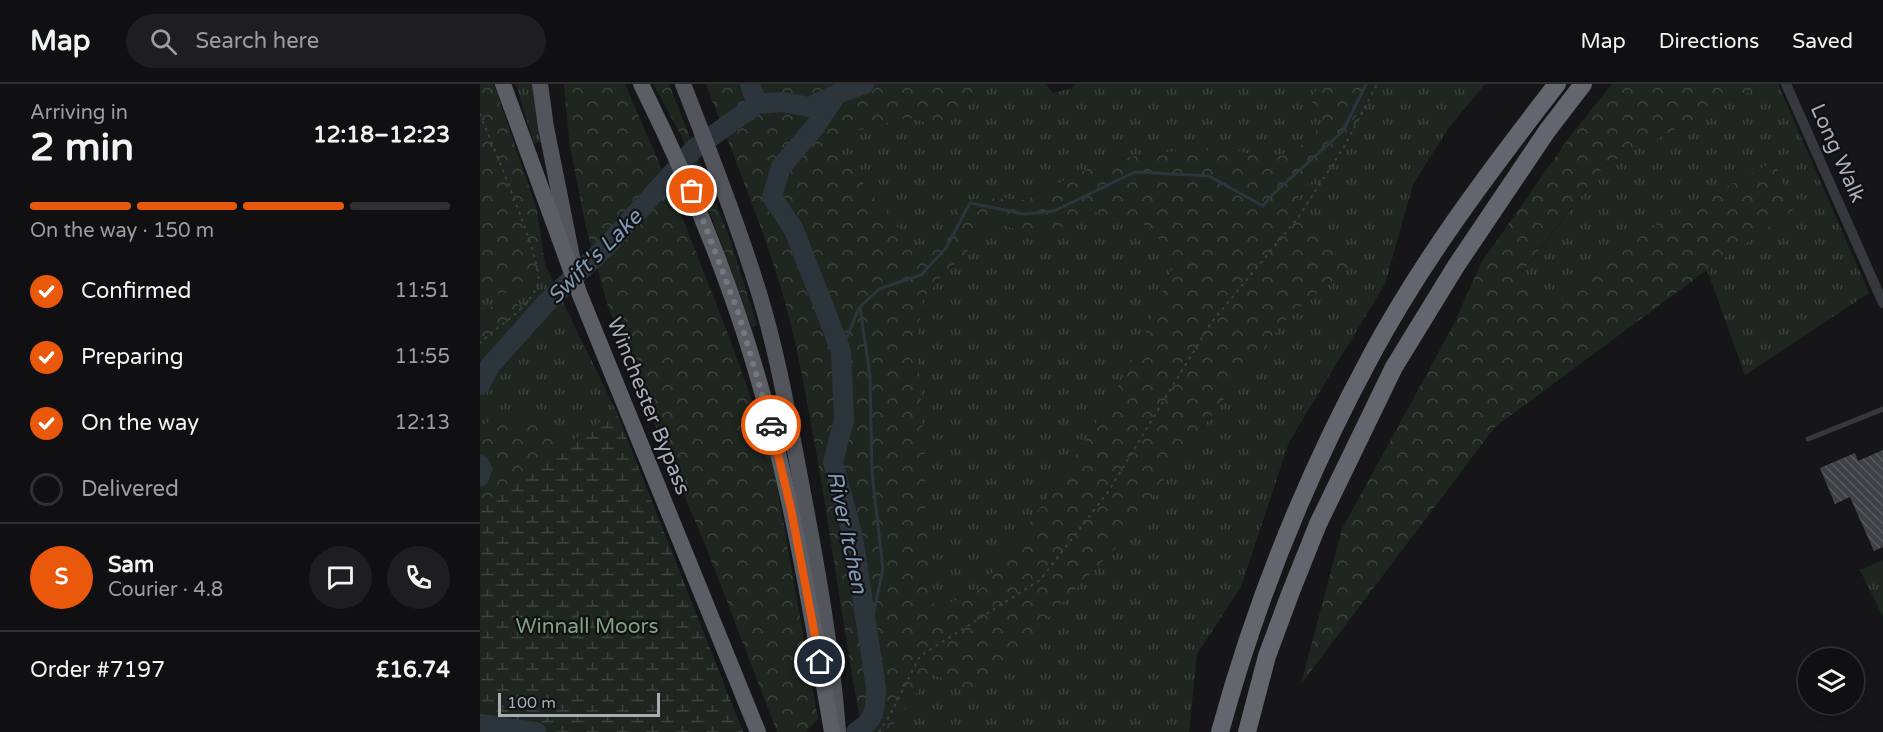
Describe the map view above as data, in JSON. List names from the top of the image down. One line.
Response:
{"streets":{"highway":["Winchester Bypass"],"street":["Long Walk"]},"water":["Swift's Lake","River Itchen"],"parks":["Winnall Moors"],"scale_bar":"100 m","page":{"header":"Map","search":"Search here","nav":["Map","Directions","Saved"],"heading":["2 min","Arriving in","12:18–12:23"],"panel":["Sam","Courier · 4.8","Order #7197","£16.74"],"bar":"On the way · 150 m","list":[["Confirmed","11:51"],["Preparing","11:55"],["On the way","12:13"],"Delivered"],"round":"S","scale":"100 m"}}
